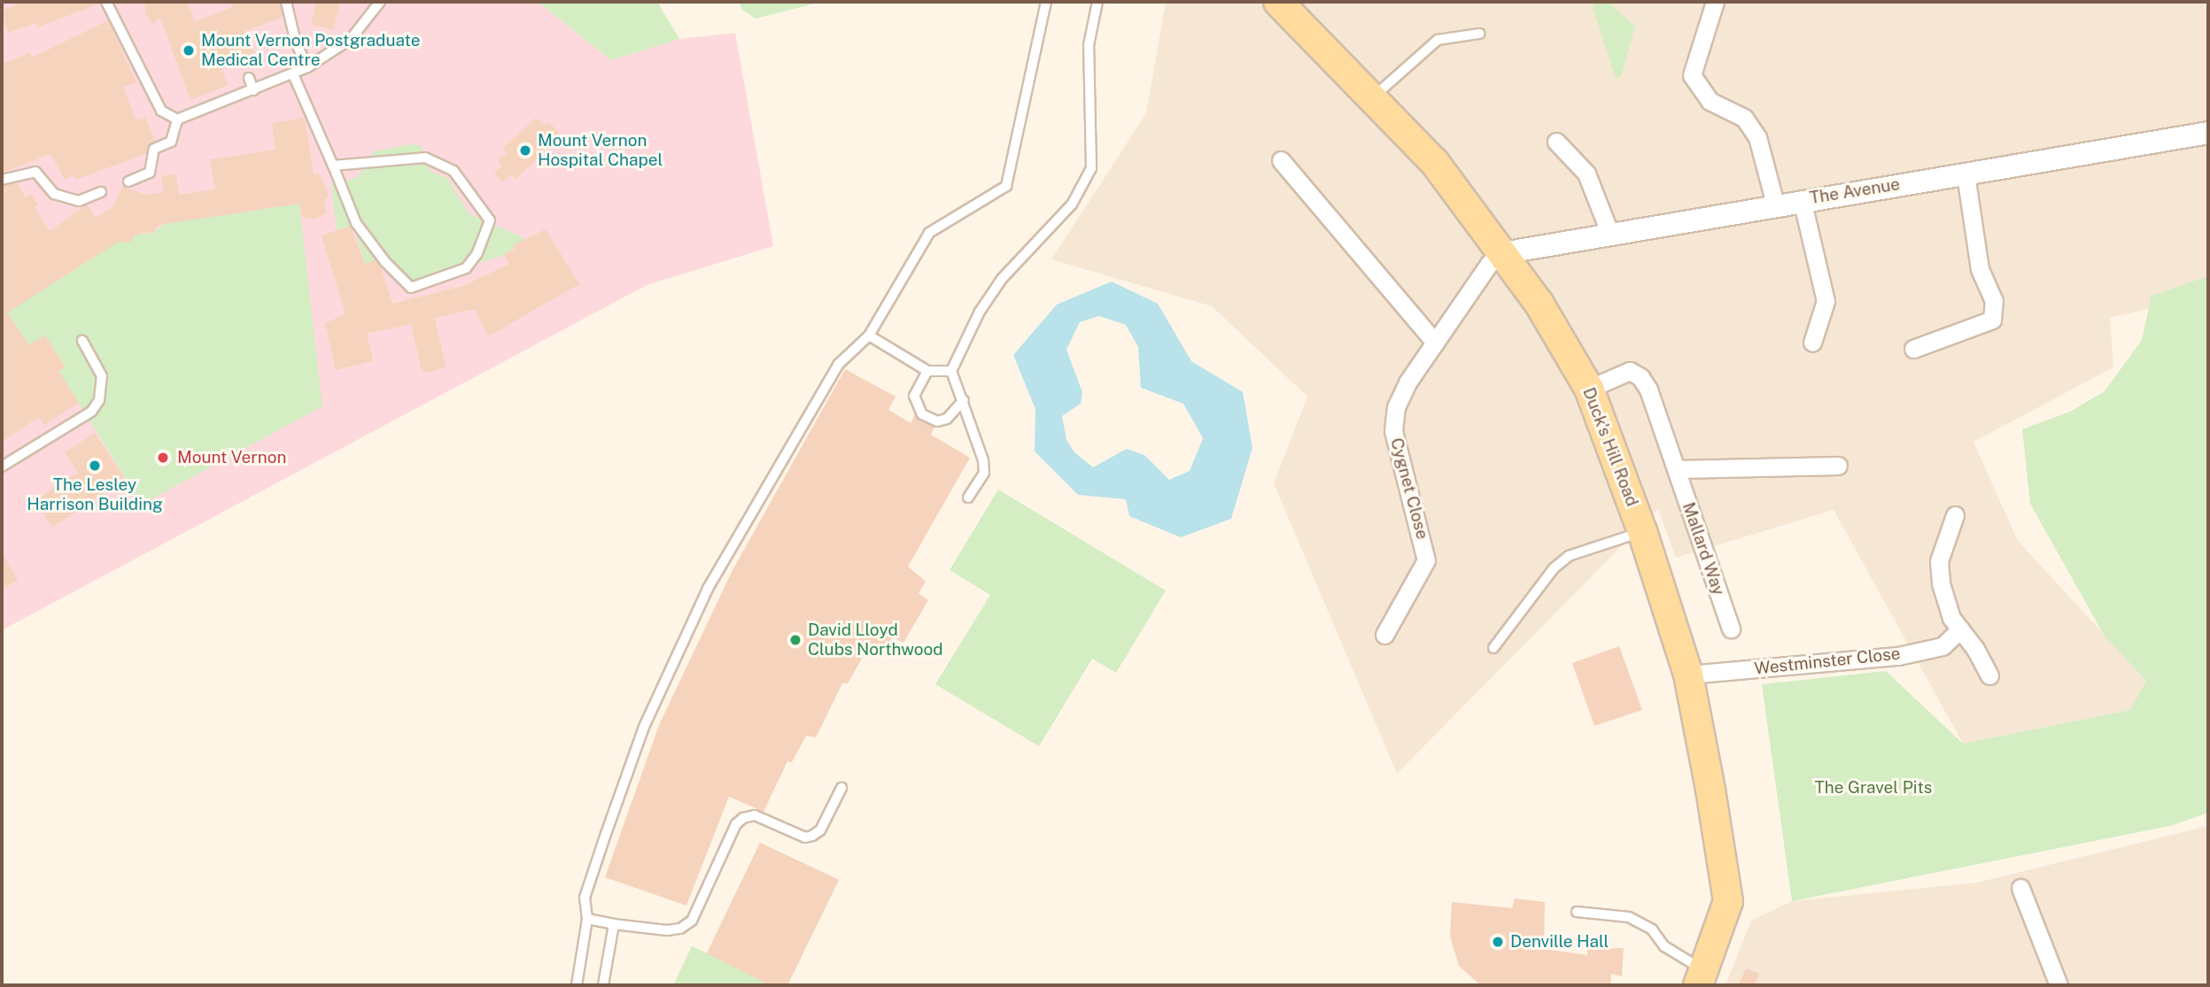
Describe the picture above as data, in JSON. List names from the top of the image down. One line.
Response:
{"streets":{"main road":["Duck's Hill Road"],"street":["The Avenue","Cygnet Close","Mallard Way","Westminster Close"]},"crossings":[["The Avenue","Duck's Hill Road"],["The Avenue","Cygnet Close"],["Duck's Hill Road","Cygnet Close"],["Duck's Hill Road","Mallard Way"],["Duck's Hill Road","Westminster Close"]],"parks":["The Gravel Pits"],"places":["Mount Vernon Postgraduate Medical Centre","Mount Vernon Hospital Chapel","Mount Vernon","The Lesley Harrison Building","David Lloyd Clubs Northwood","Denville Hall"]}
